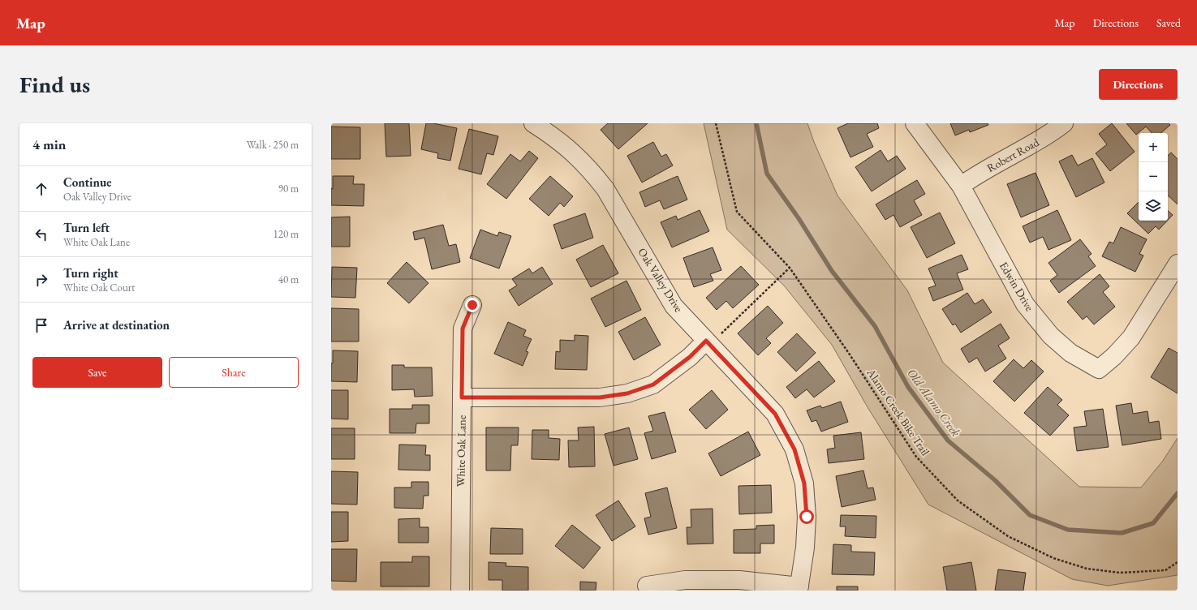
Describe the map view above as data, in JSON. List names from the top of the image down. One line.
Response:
{"streets":{"street":["Robert Road","Oak Valley Drive","Edwin Drive","White Oak Lane"],"path":["Alamo Creek Bike Trail"]},"crossings":[["Robert Road","Edwin Drive"]],"water":["Old Alamo Creek"],"page":{"header":"Map","nav":["Map","Directions","Saved"],"buttons":["Directions",["Save","Share"]],"title":"Find us","heading":["4 min","Walk · 250 m"],"map_buttons":["+","−"],"list":[["Continue","Oak Valley Drive","90 m"],["Turn left","White Oak Lane","120 m"],["Turn right","White Oak Court","40 m"],"Arrive at destination"]}}
